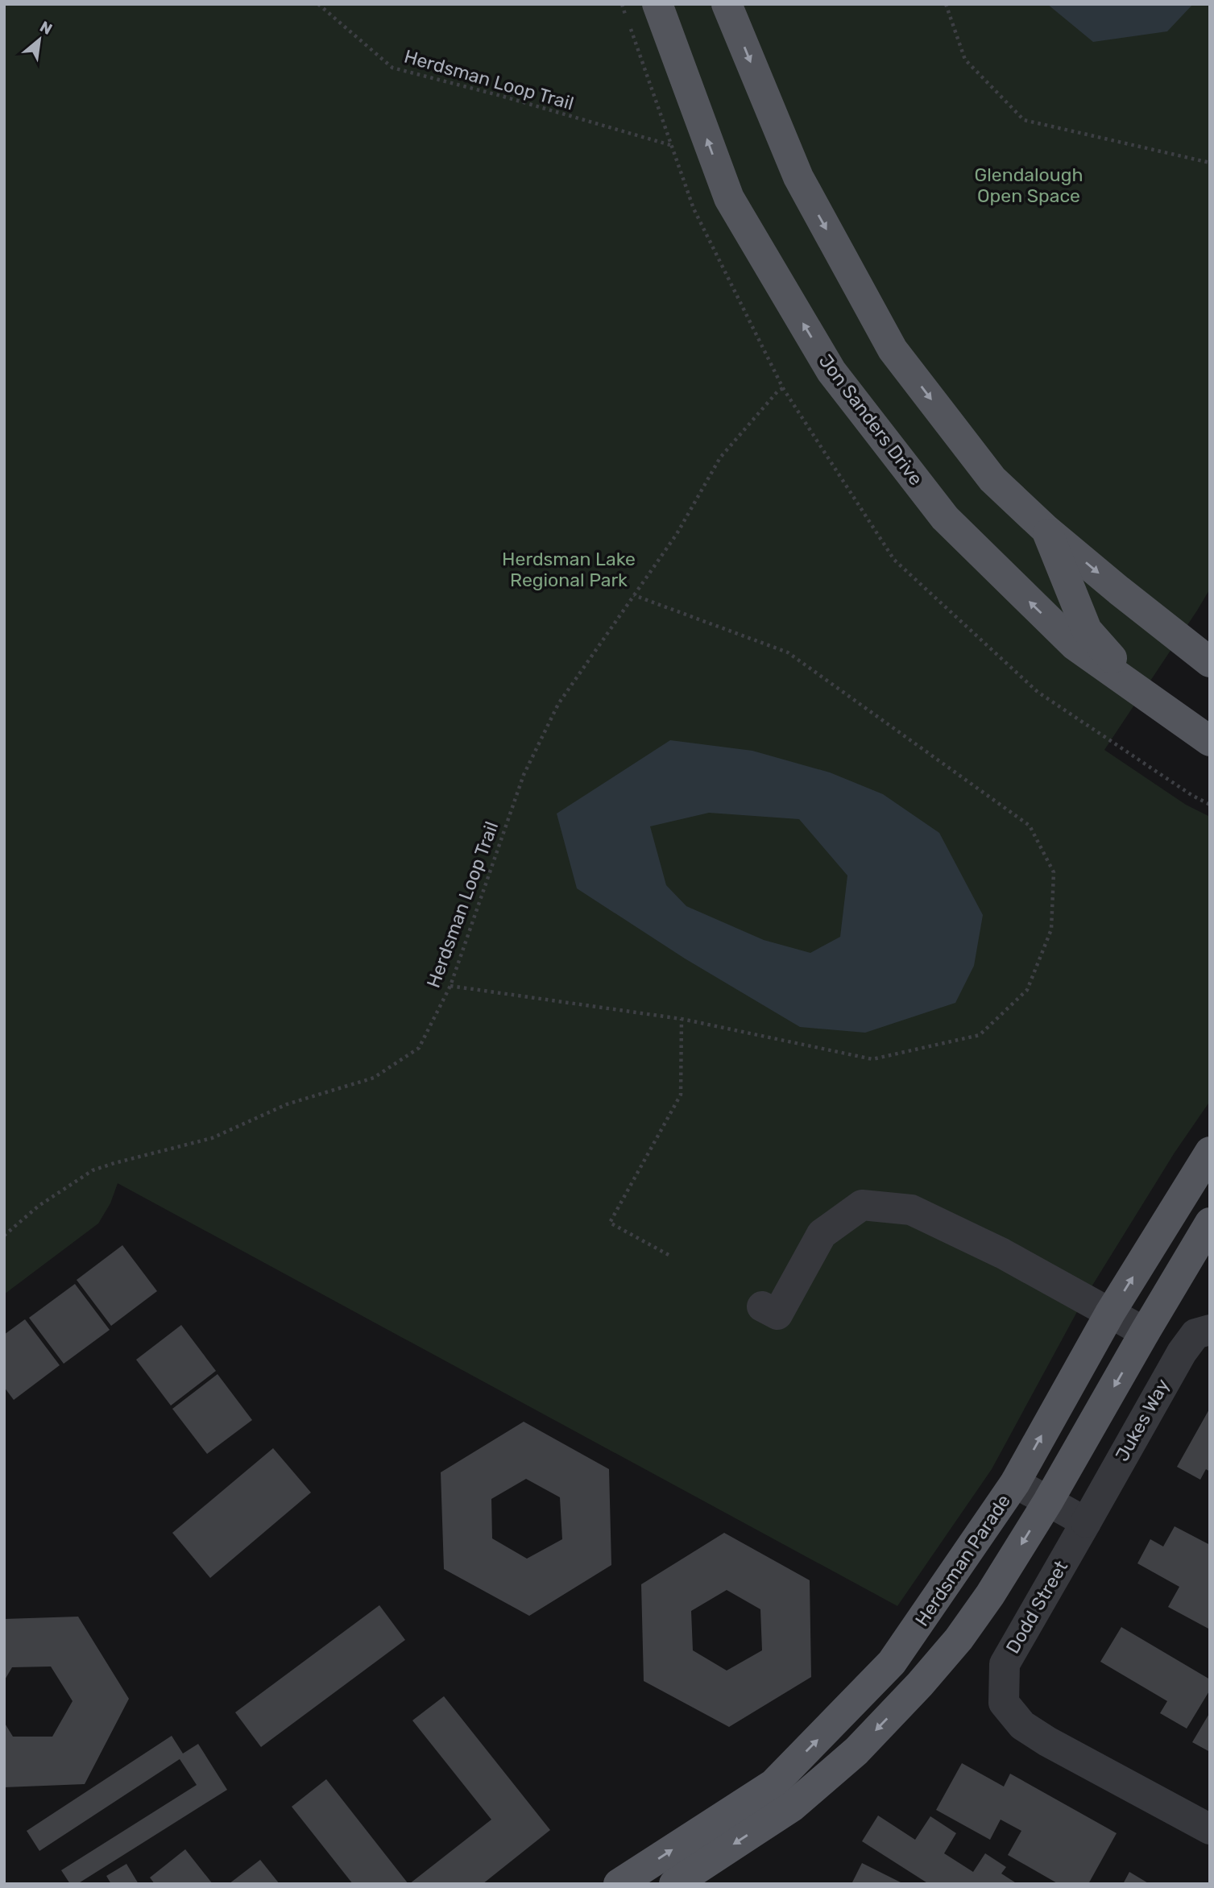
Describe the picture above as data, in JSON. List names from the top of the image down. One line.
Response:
{"streets":{"main road":["Jon Sanders Drive","Herdsman Parade"],"street":["Jukes Way","Dodd Street"],"path":["Herdsman Loop Trail"]},"crossings":[["Jukes Way","Dodd Street"]],"parks":["Glendalough Open Space","Herdsman Lake Regional Park"],"north":"top right"}
